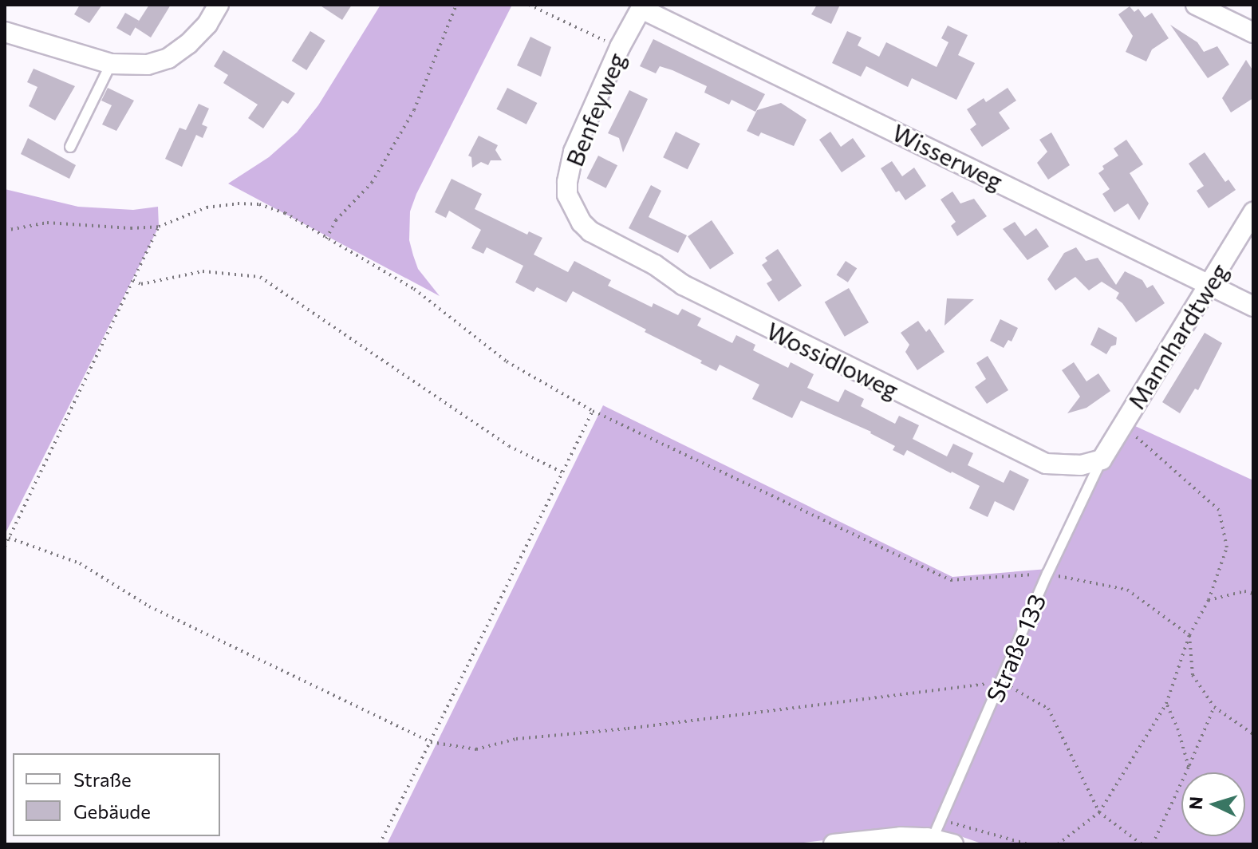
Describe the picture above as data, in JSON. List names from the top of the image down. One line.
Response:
{"streets":{"street":["Benfeyweg","Wisserweg","Mannhardtweg","Wossidloweg"],"lane":["Straße 133"]},"crossings":[["Benfeyweg","Wisserweg"],["Benfeyweg","Wossidloweg"],["Wisserweg","Mannhardtweg"],["Mannhardtweg","Wossidloweg"],["Mannhardtweg","Straße 133"],["Wossidloweg","Straße 133"]],"legend":["Straße","Gebäude"],"north":"left"}
